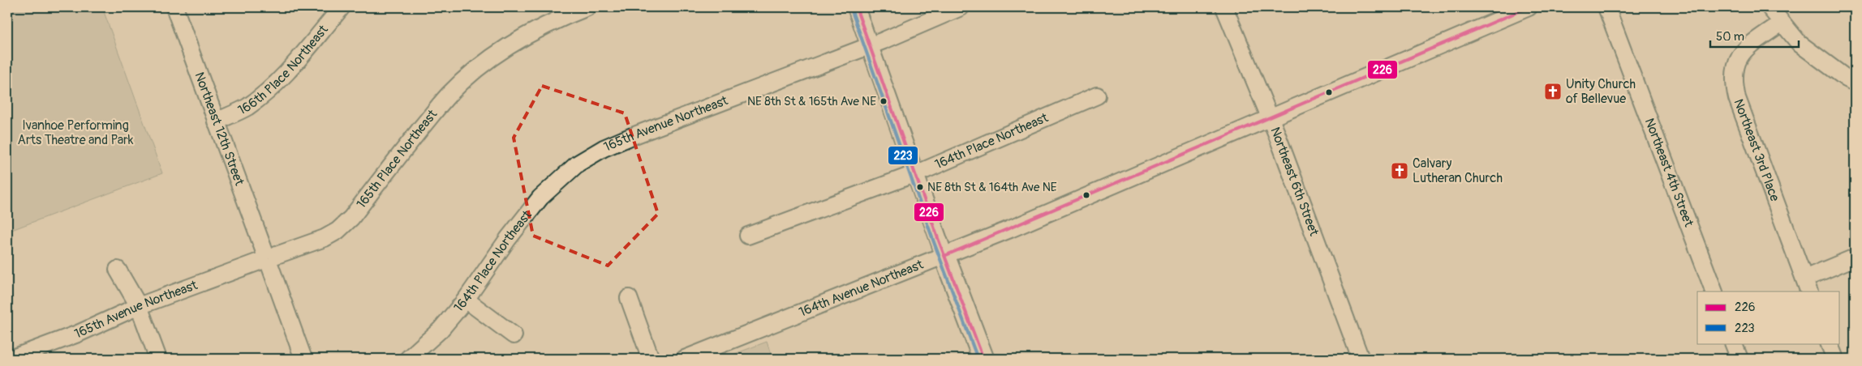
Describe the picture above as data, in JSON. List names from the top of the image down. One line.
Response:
{"streets":{"street":["166th Place Northeast","165th Avenue Northeast","Northeast 12th Street","164th Place Northeast","Northeast 3rd Place","165th Place Northeast","Northeast 4th Street","Northeast 6th Street","164th Avenue Northeast"]},"crossings":[["166th Place Northeast","Northeast 12th Street"],["165th Avenue Northeast","Northeast 12th Street"],["165th Avenue Northeast","164th Place Northeast"],["165th Avenue Northeast","165th Place Northeast"],["Northeast 12th Street","165th Place Northeast"],["Northeast 6th Street","164th Avenue Northeast"]],"parks":["Ivanhoe Performing Arts Theatre and Park"],"places":{"church":["Unity Church of Bellevue","Calvary Lutheran Church"],"other":["NE 8th St & 165th Ave NE","NE 8th St & 164th Ave NE"]},"lines":["transit line 226","transit line 223"],"legend":["226","223"],"scale_bar":"50 m"}
